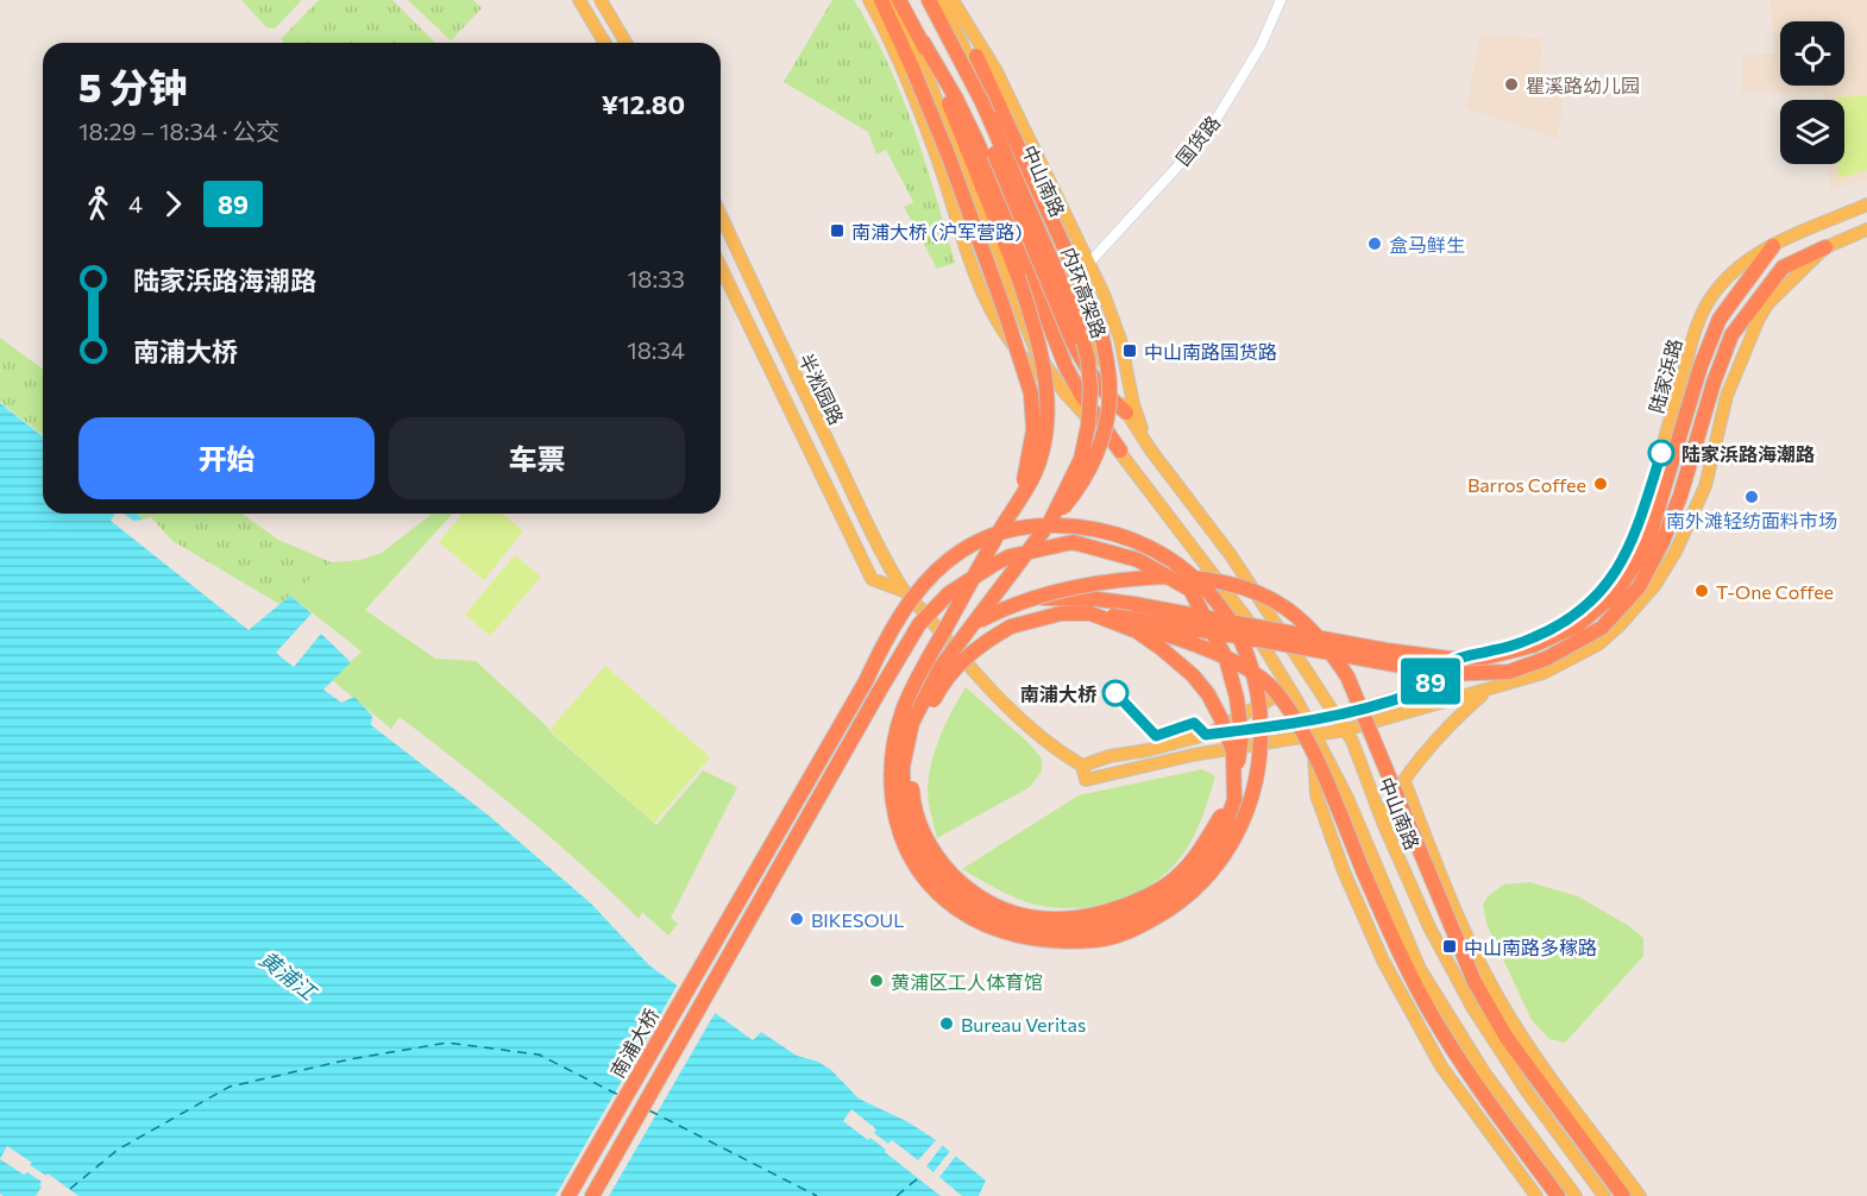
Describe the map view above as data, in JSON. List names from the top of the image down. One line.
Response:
{"streets":{"highway":["内环高架路","南浦大桥"],"main road":["中山南路","陆家浜路","半淞园路"],"street":["国货路"]},"crossings":[["国货路","中山南路"],["中山南路","陆家浜路"],["内环高架路","南浦大桥"],["陆家浜路","半淞园路"]],"water":["黄浦江"],"places":{"other":["瞿溪路幼儿园","盒马鲜生","陆家浜路海潮路","Barros Coffee","南外滩轻纺面料市场","T-One Coffee","南浦大桥","BIKESOUL","黄浦区工人体育馆","Bureau Veritas"],"transit":["南浦大桥 (沪军营路)","中山南路国货路","中山南路多稼路"]},"lines":["bus line 89"],"page":{"on_map":"89","heading":["5 分钟","18:29 – 18:34 · 公交","¥12.80"],"legs":["4","89"],"list":[{"name":"陆家浜路海潮路","value":"18:33"},{"name":"南浦大桥","value":"18:34"}],"buttons":["开始","车票"]}}
